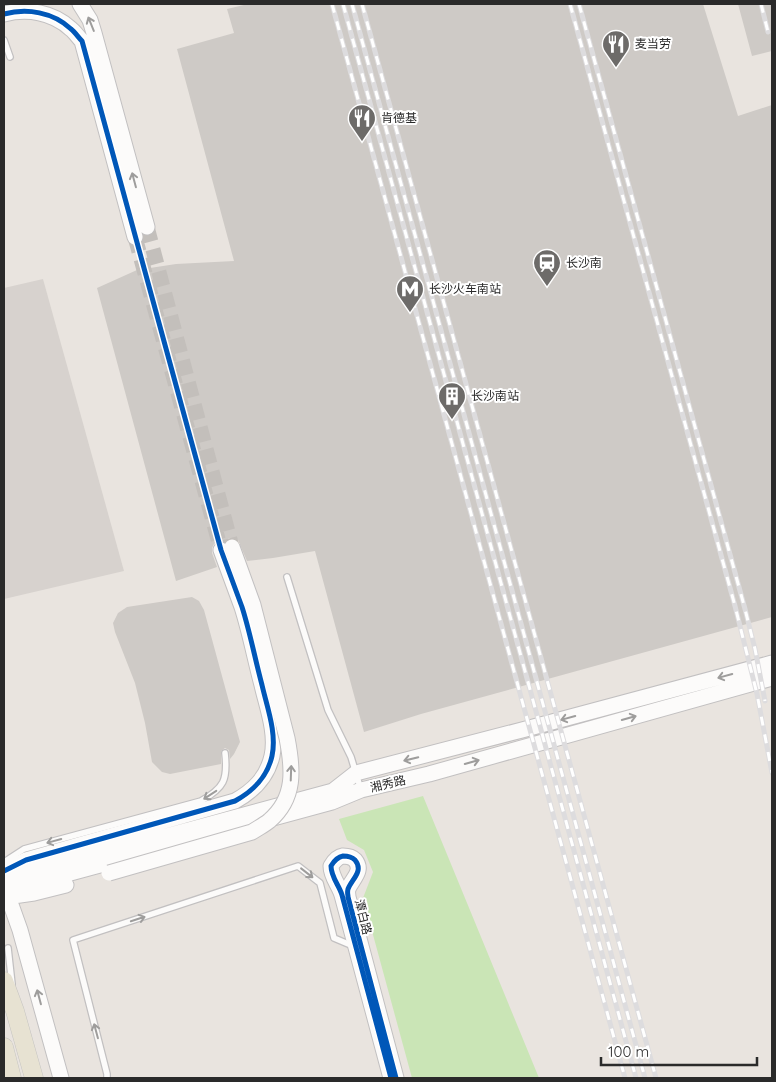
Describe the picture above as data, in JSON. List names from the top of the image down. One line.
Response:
{"streets":{"street":["湘秀路","潭白路"]},"places":{"restaurant":["麦当劳","肯德基"],"station":["长沙南"],"metro station":["长沙火车南站"],"building":["长沙南站"]},"scale_bar":"100 m"}
